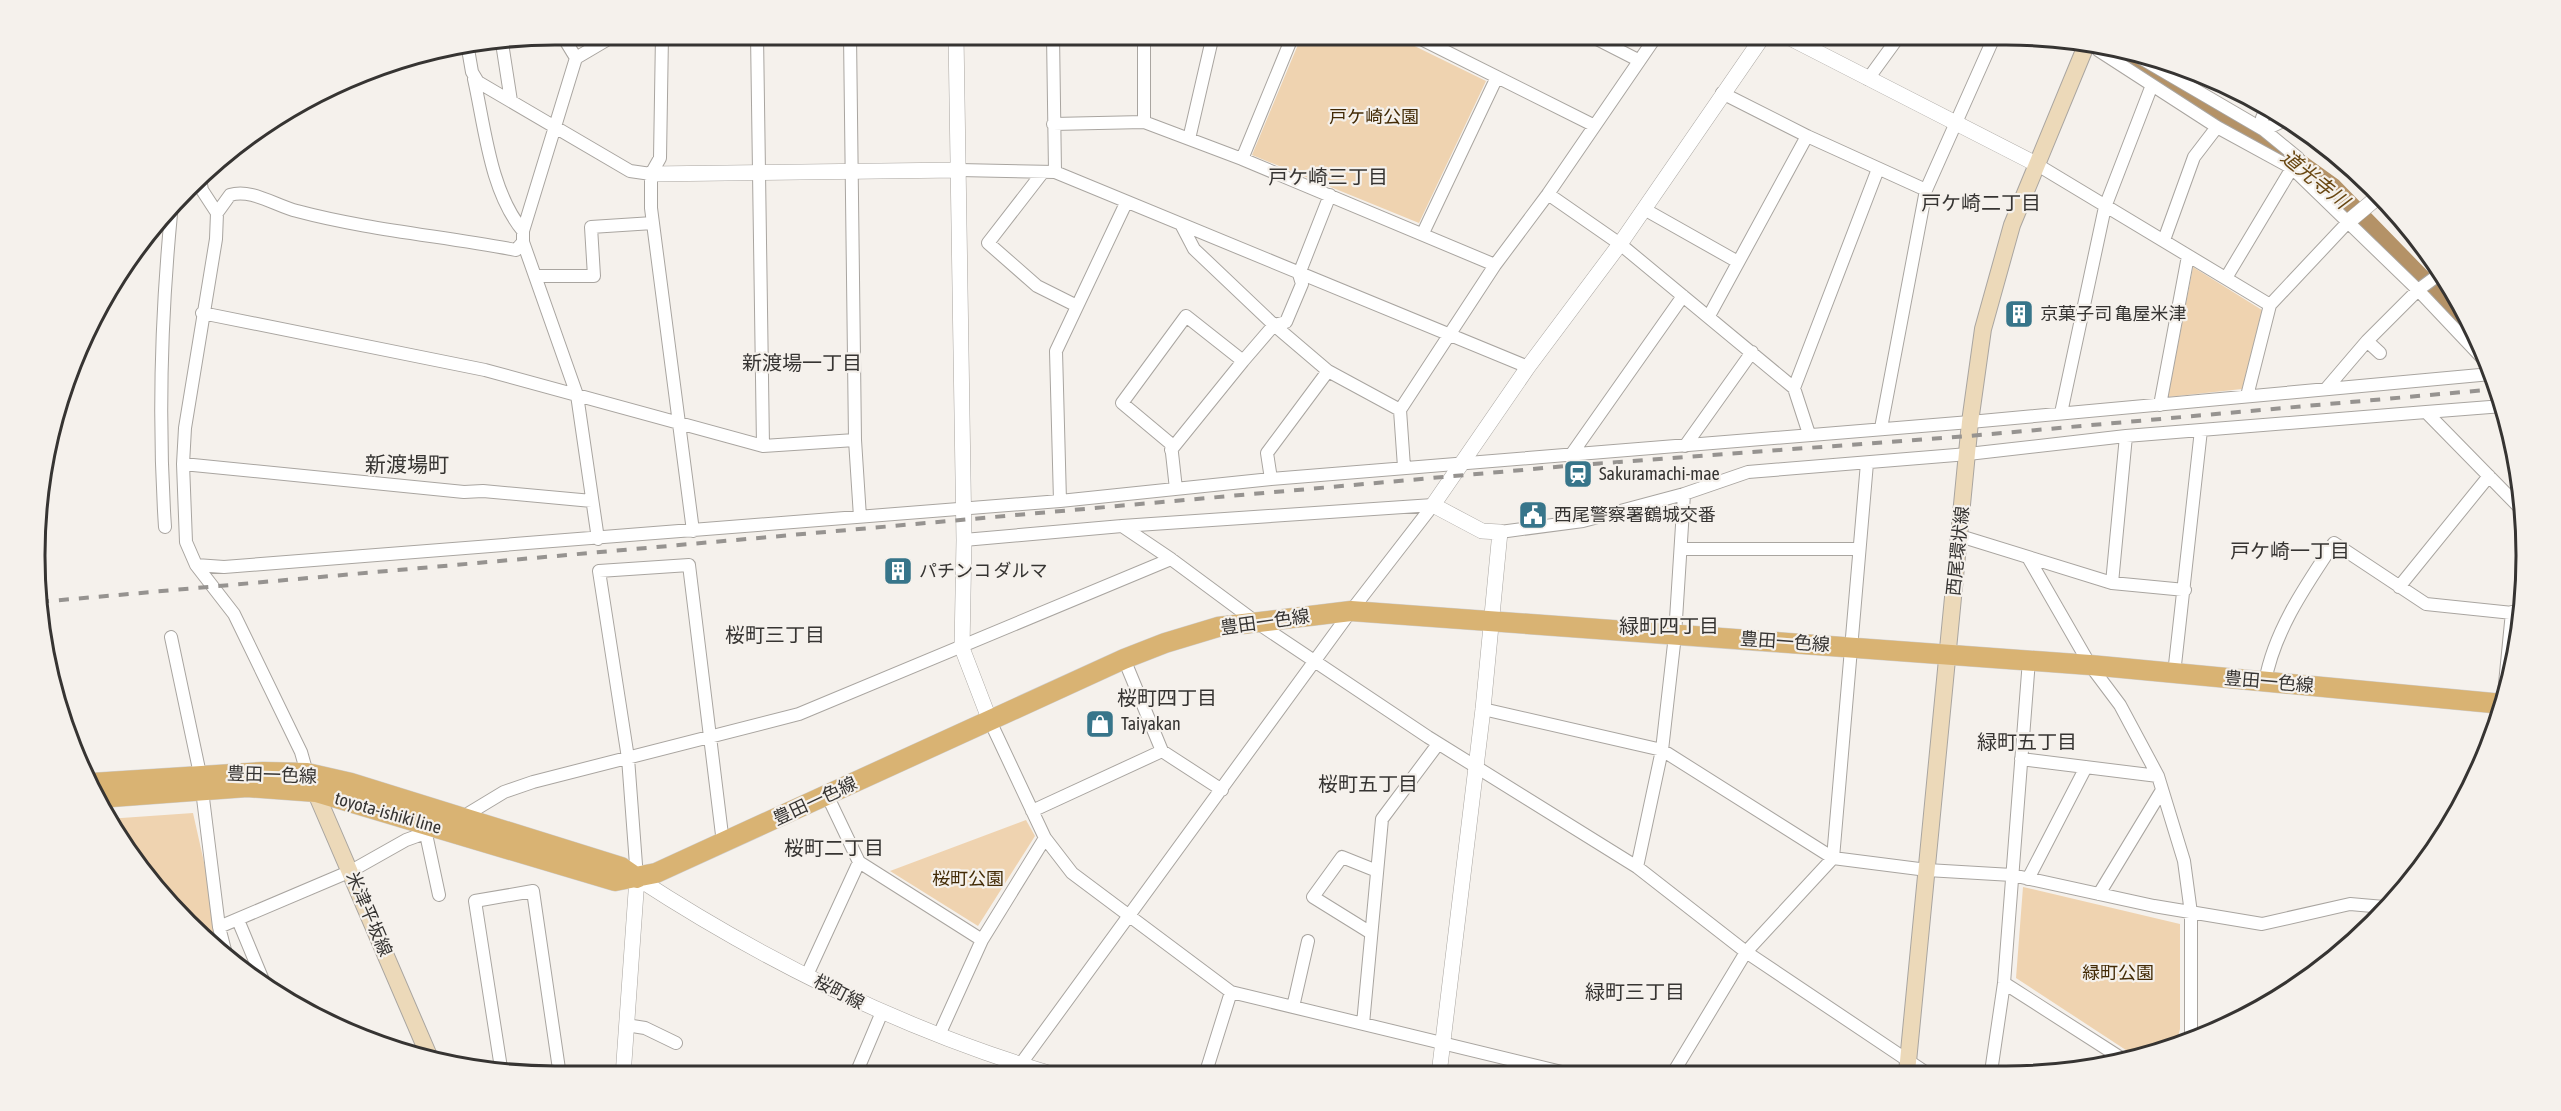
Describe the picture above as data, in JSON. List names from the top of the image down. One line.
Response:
{"streets":{"main road":["西尾環状線","豊田一色線","toyota-ishiki line","米津平坂線"],"street":["桜町線"]},"crossings":[["西尾環状線","豊田一色線"],["豊田一色線","toyota-ishiki line"],["豊田一色線","米津平坂線"],["豊田一色線","桜町線"],["toyota-ishiki line","米津平坂線"],["toyota-ishiki line","桜町線"]],"districts":["戸ケ崎三丁目","戸ケ崎二丁目","新渡場一丁目","新渡場町","戸ケ崎一丁目","緑町四丁目","桜町三丁目","桜町四丁目","緑町五丁目","桜町五丁目","桜町二丁目","緑町三丁目"],"water":["道光寺川"],"parks":["戸ケ崎公園","桜町公園","緑町公園"],"places":{"building":["京菓子司 亀屋米津","パチンコ ダルマ"],"station":["Sakuramachi-mae"],"public building":["西尾警察署鶴城交番"],"shop":["Taiyakan"]}}
